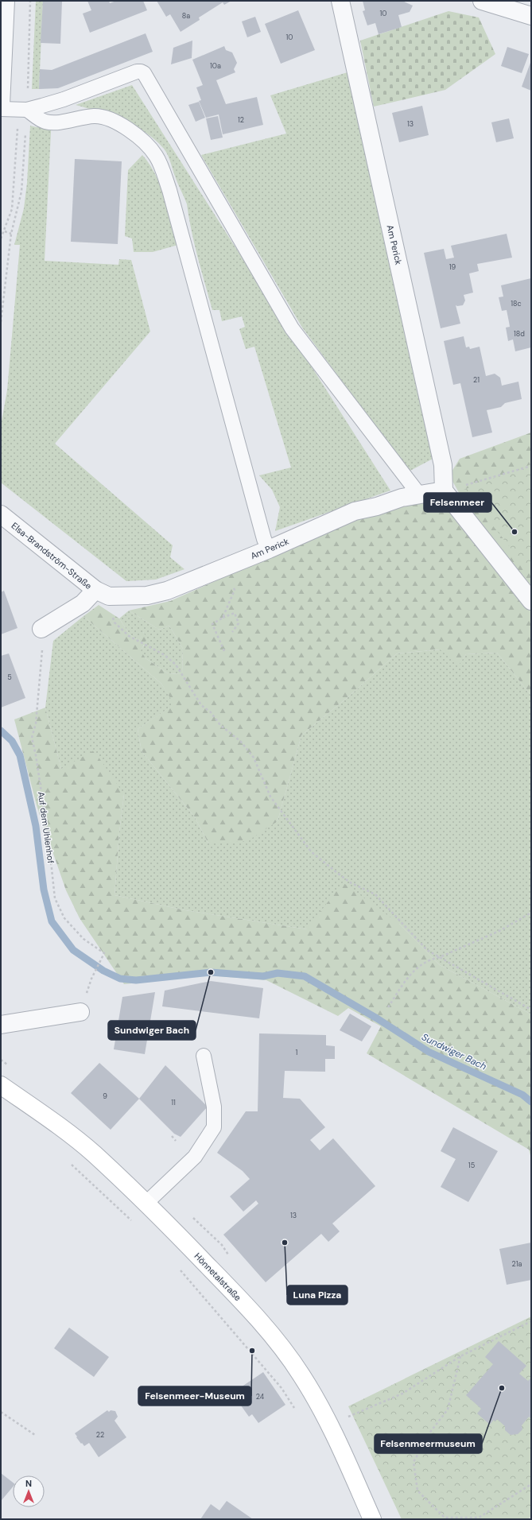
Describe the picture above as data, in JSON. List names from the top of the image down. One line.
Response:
{"streets":{"main road":["Hönnetalstraße"],"street":["Am Perick","Elsa-Brandström-Straße"],"path":["Auf dem Uhlenhof"]},"crossings":[["Am Perick","Elsa-Brandström-Straße"],["Elsa-Brandström-Straße","Auf dem Uhlenhof"]],"water":["Sundwiger Bach"],"places":["Felsenmeer","Sundwiger Bach","Luna Pizza","Felsenmeer-Museum","Felsenmeermuseum"],"house_numbers":["10","8a","10","10a","12","13","19","18c","18d","21","5","1","9","11","15","13","21a","24","22"],"north":"top"}
